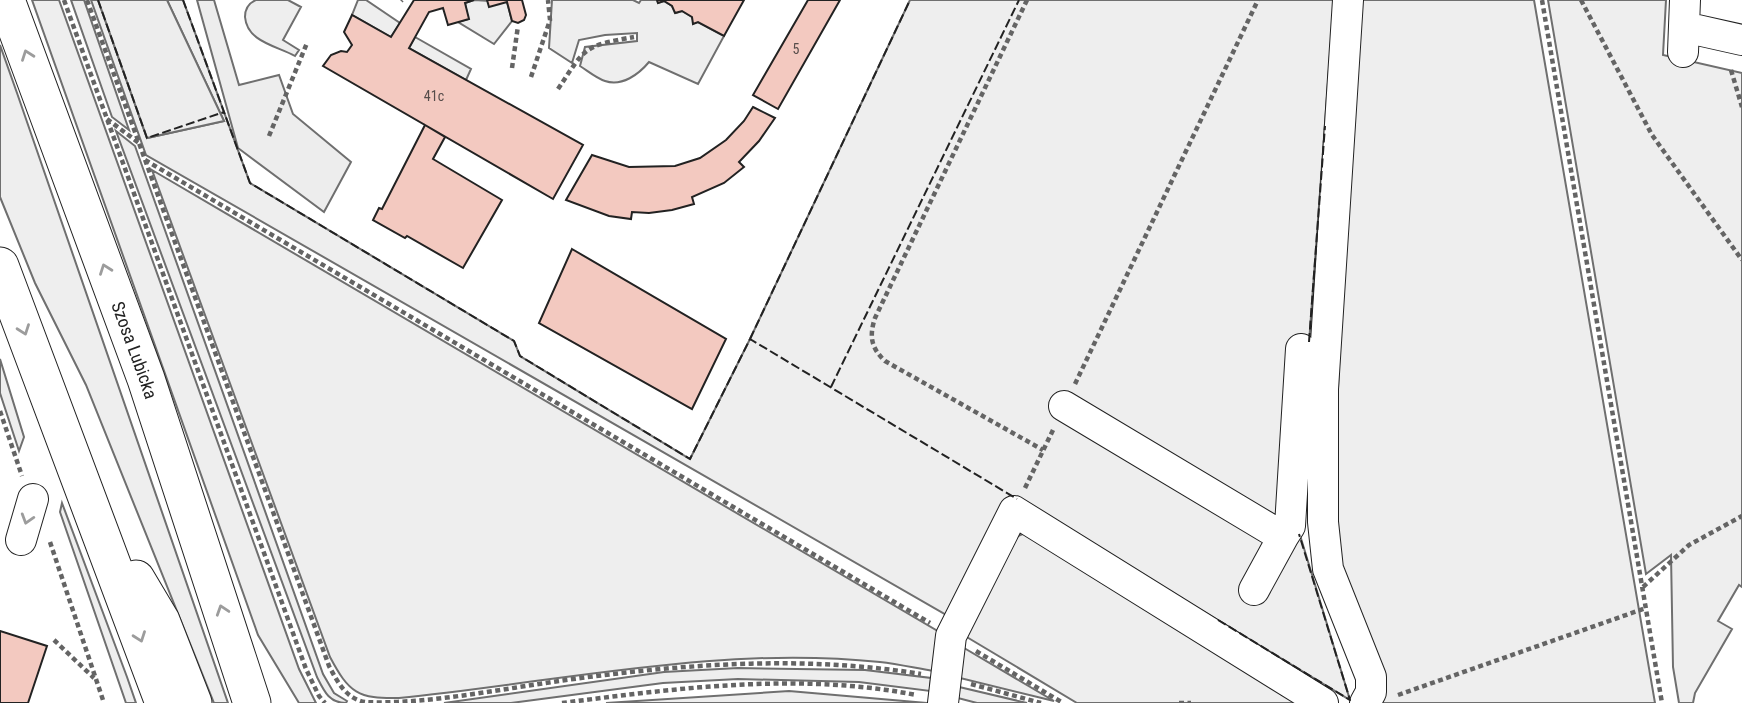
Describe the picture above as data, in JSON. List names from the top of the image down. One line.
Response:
{"streets":{"main road":["Szosa Lubicka"]},"house_numbers":["5","41c"]}
